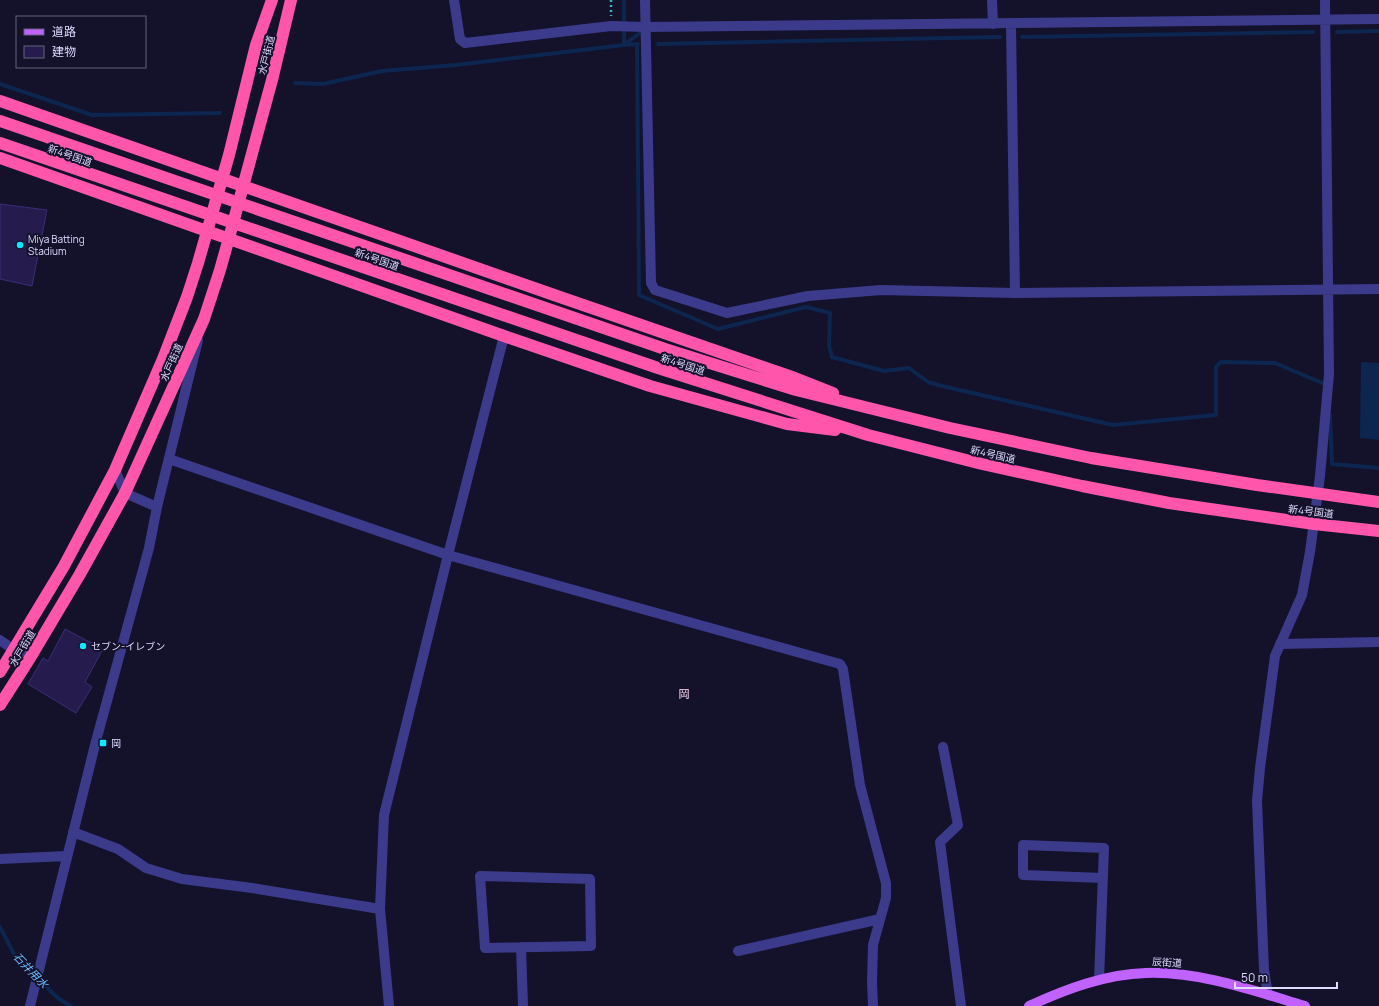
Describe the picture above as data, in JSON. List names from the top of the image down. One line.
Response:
{"streets":{"highway":["水戸街道","新4号国道"],"main road":["辰街道"]},"districts":["岡"],"water":["石井用水"],"places":{"other":["Miya Batting Stadium","セブン-イレブン"],"transit":["岡"]},"legend":["道路","建物"],"scale_bar":"50 m"}
